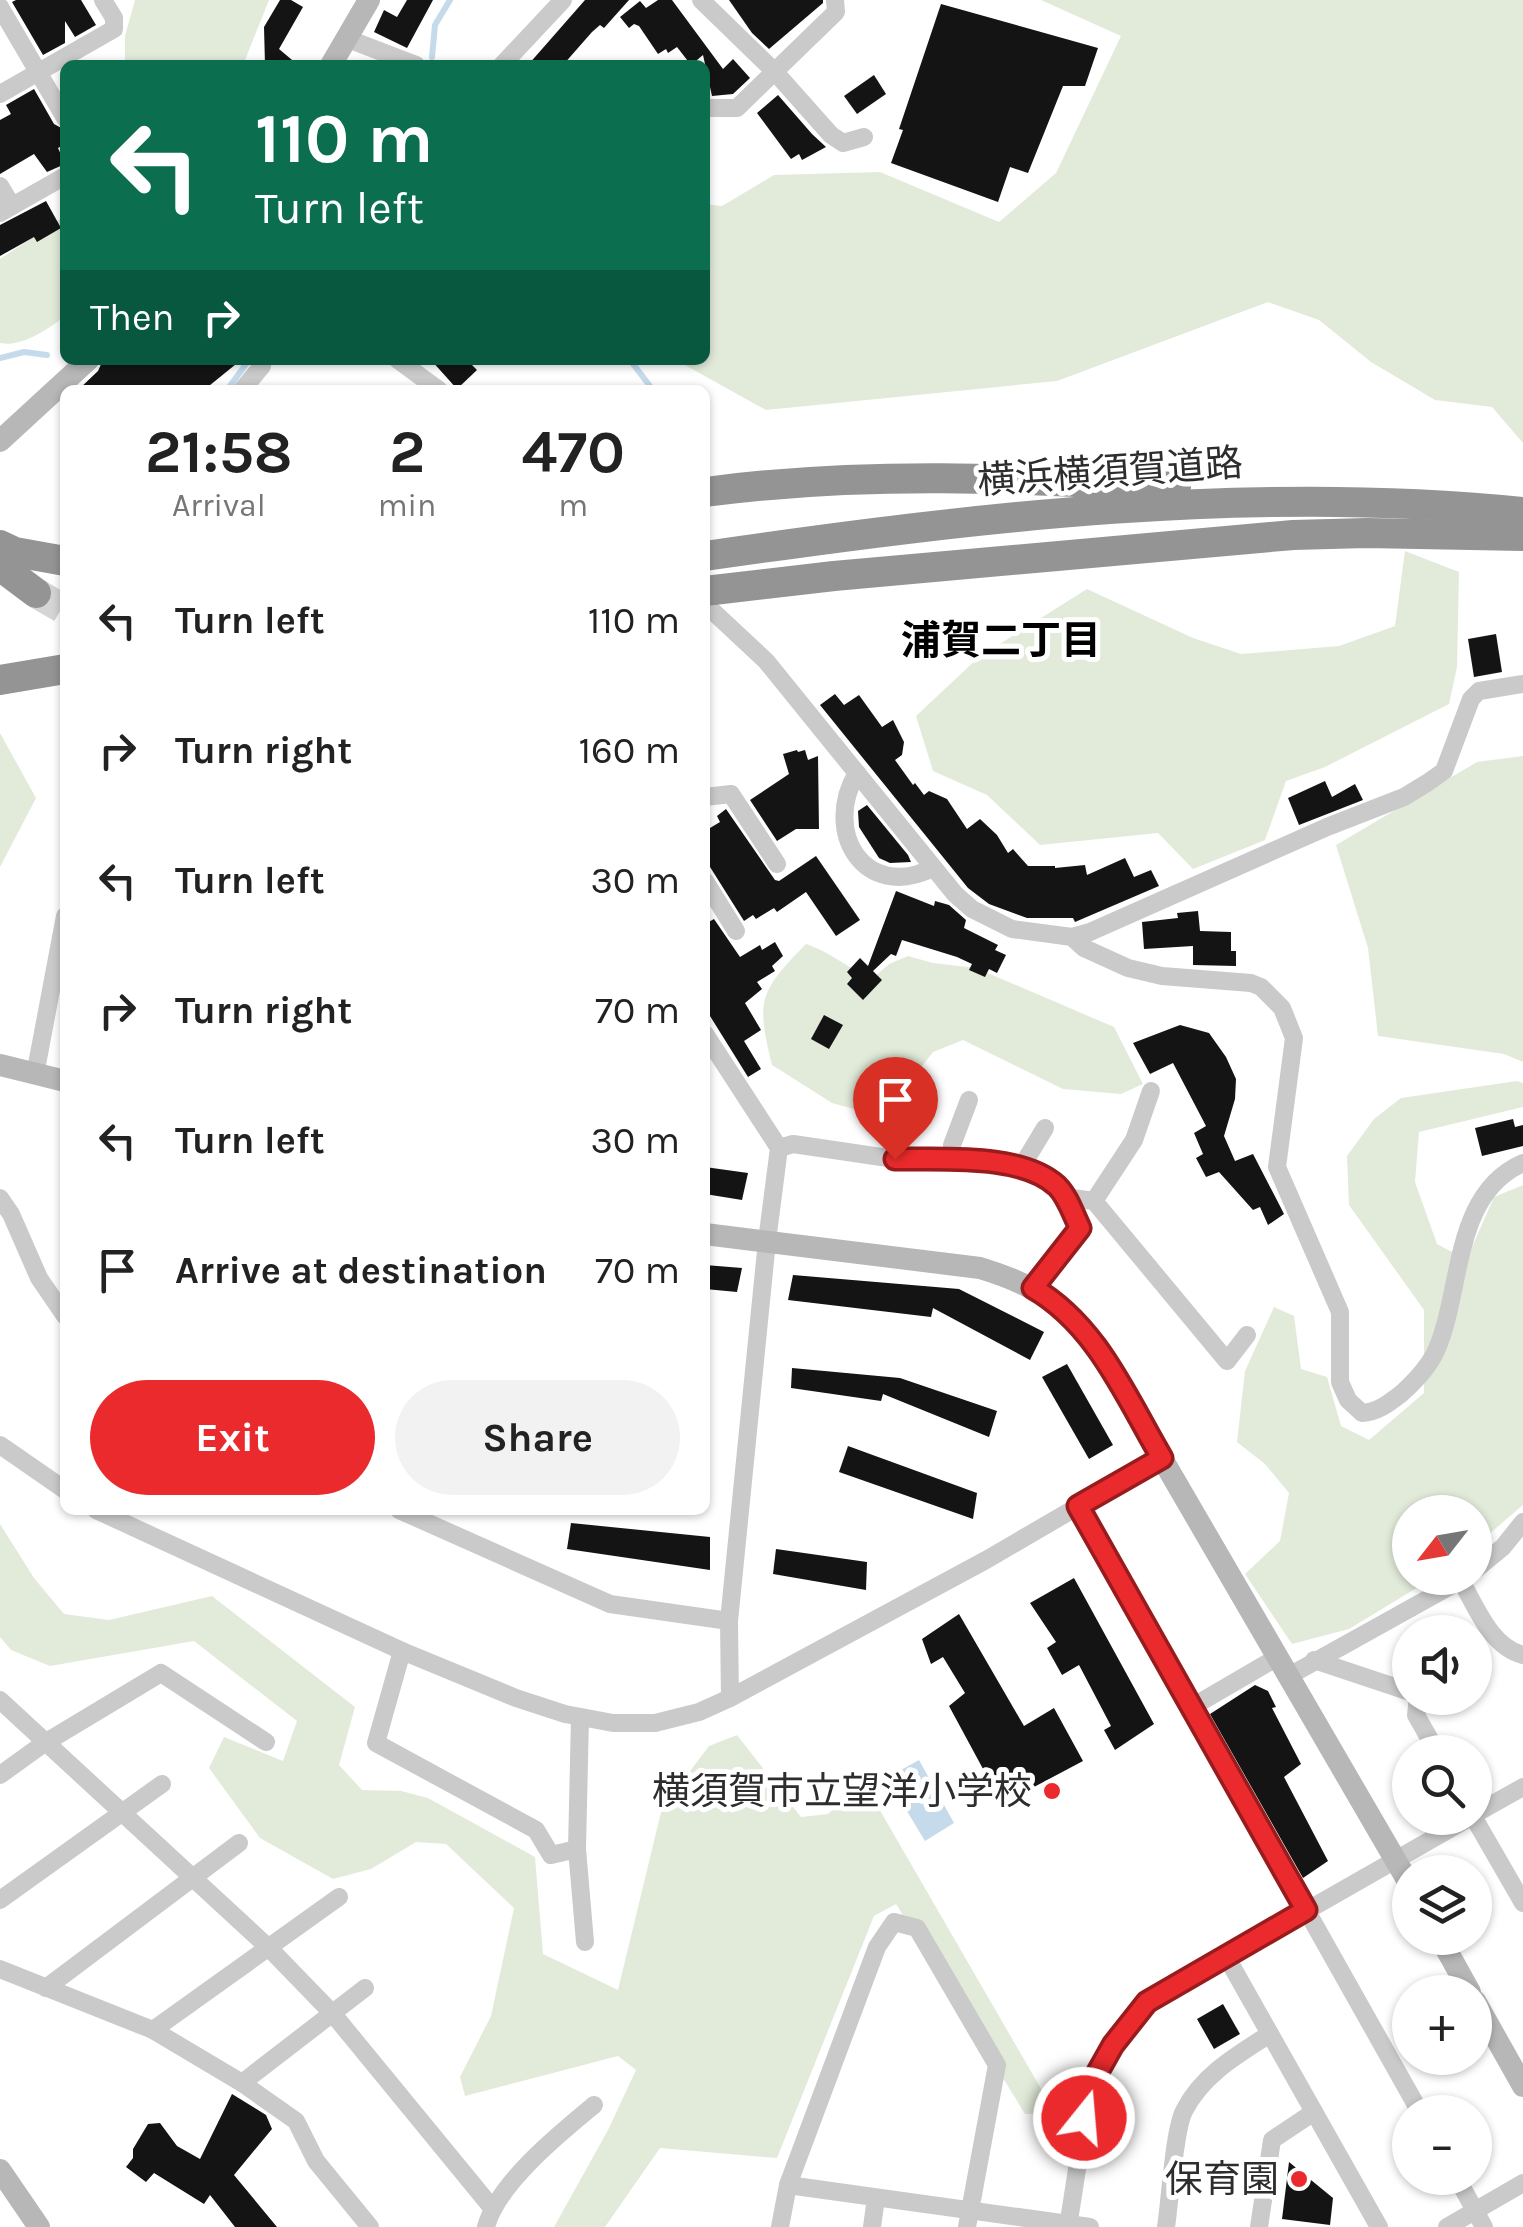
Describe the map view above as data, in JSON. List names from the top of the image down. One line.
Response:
{"streets":{"highway":["横浜横須賀道路"]},"districts":["浦賀二丁目"],"places":["横須賀市立望洋小学校","保育園"],"north":"bottom left","page":{"turn":["110 m","Turn left"],"then":"Then","eta":["21:58","Arrival","2","min","470","m"],"list":[{"name":"Turn left","value":"110 m"},{"name":"Turn right","value":"160 m"},{"name":"Turn left","value":"30 m"},{"name":"Turn right","value":"70 m"},{"name":"Turn left","value":"30 m"},{"name":"Arrive at destination","value":"70 m"}],"buttons":["Exit","Share"],"map_buttons":["+","−"]}}
